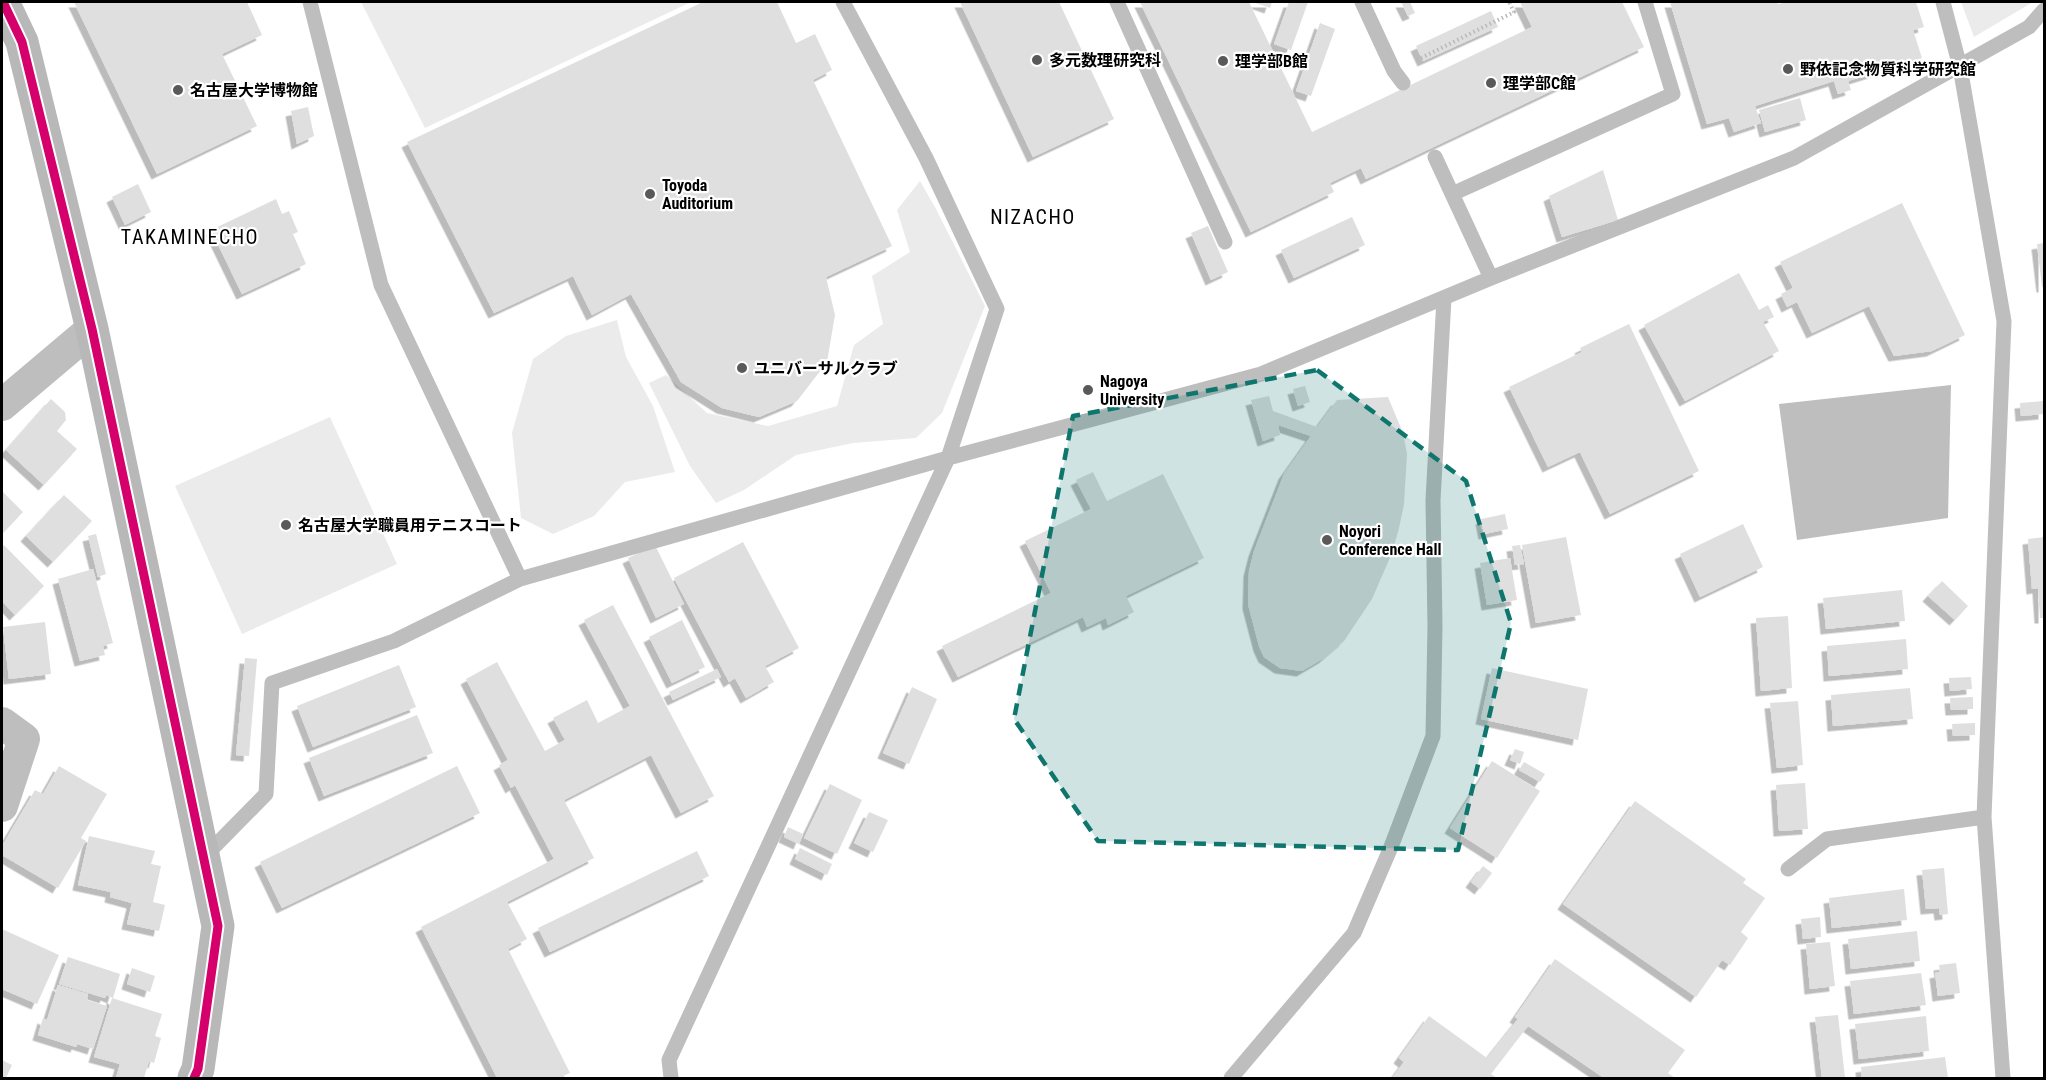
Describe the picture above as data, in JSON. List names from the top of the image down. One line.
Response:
{"districts":["NIZACHO","TAKAMINECHO"],"places":["多元数理研究科","理学部B館","野依記念物質科学研究館","理学部C館","名古屋大学博物館","Toyoda Auditorium","ユニバーサルクラブ","Nagoya University","名古屋大学職員用テニスコート","Noyori Conference Hall"]}
